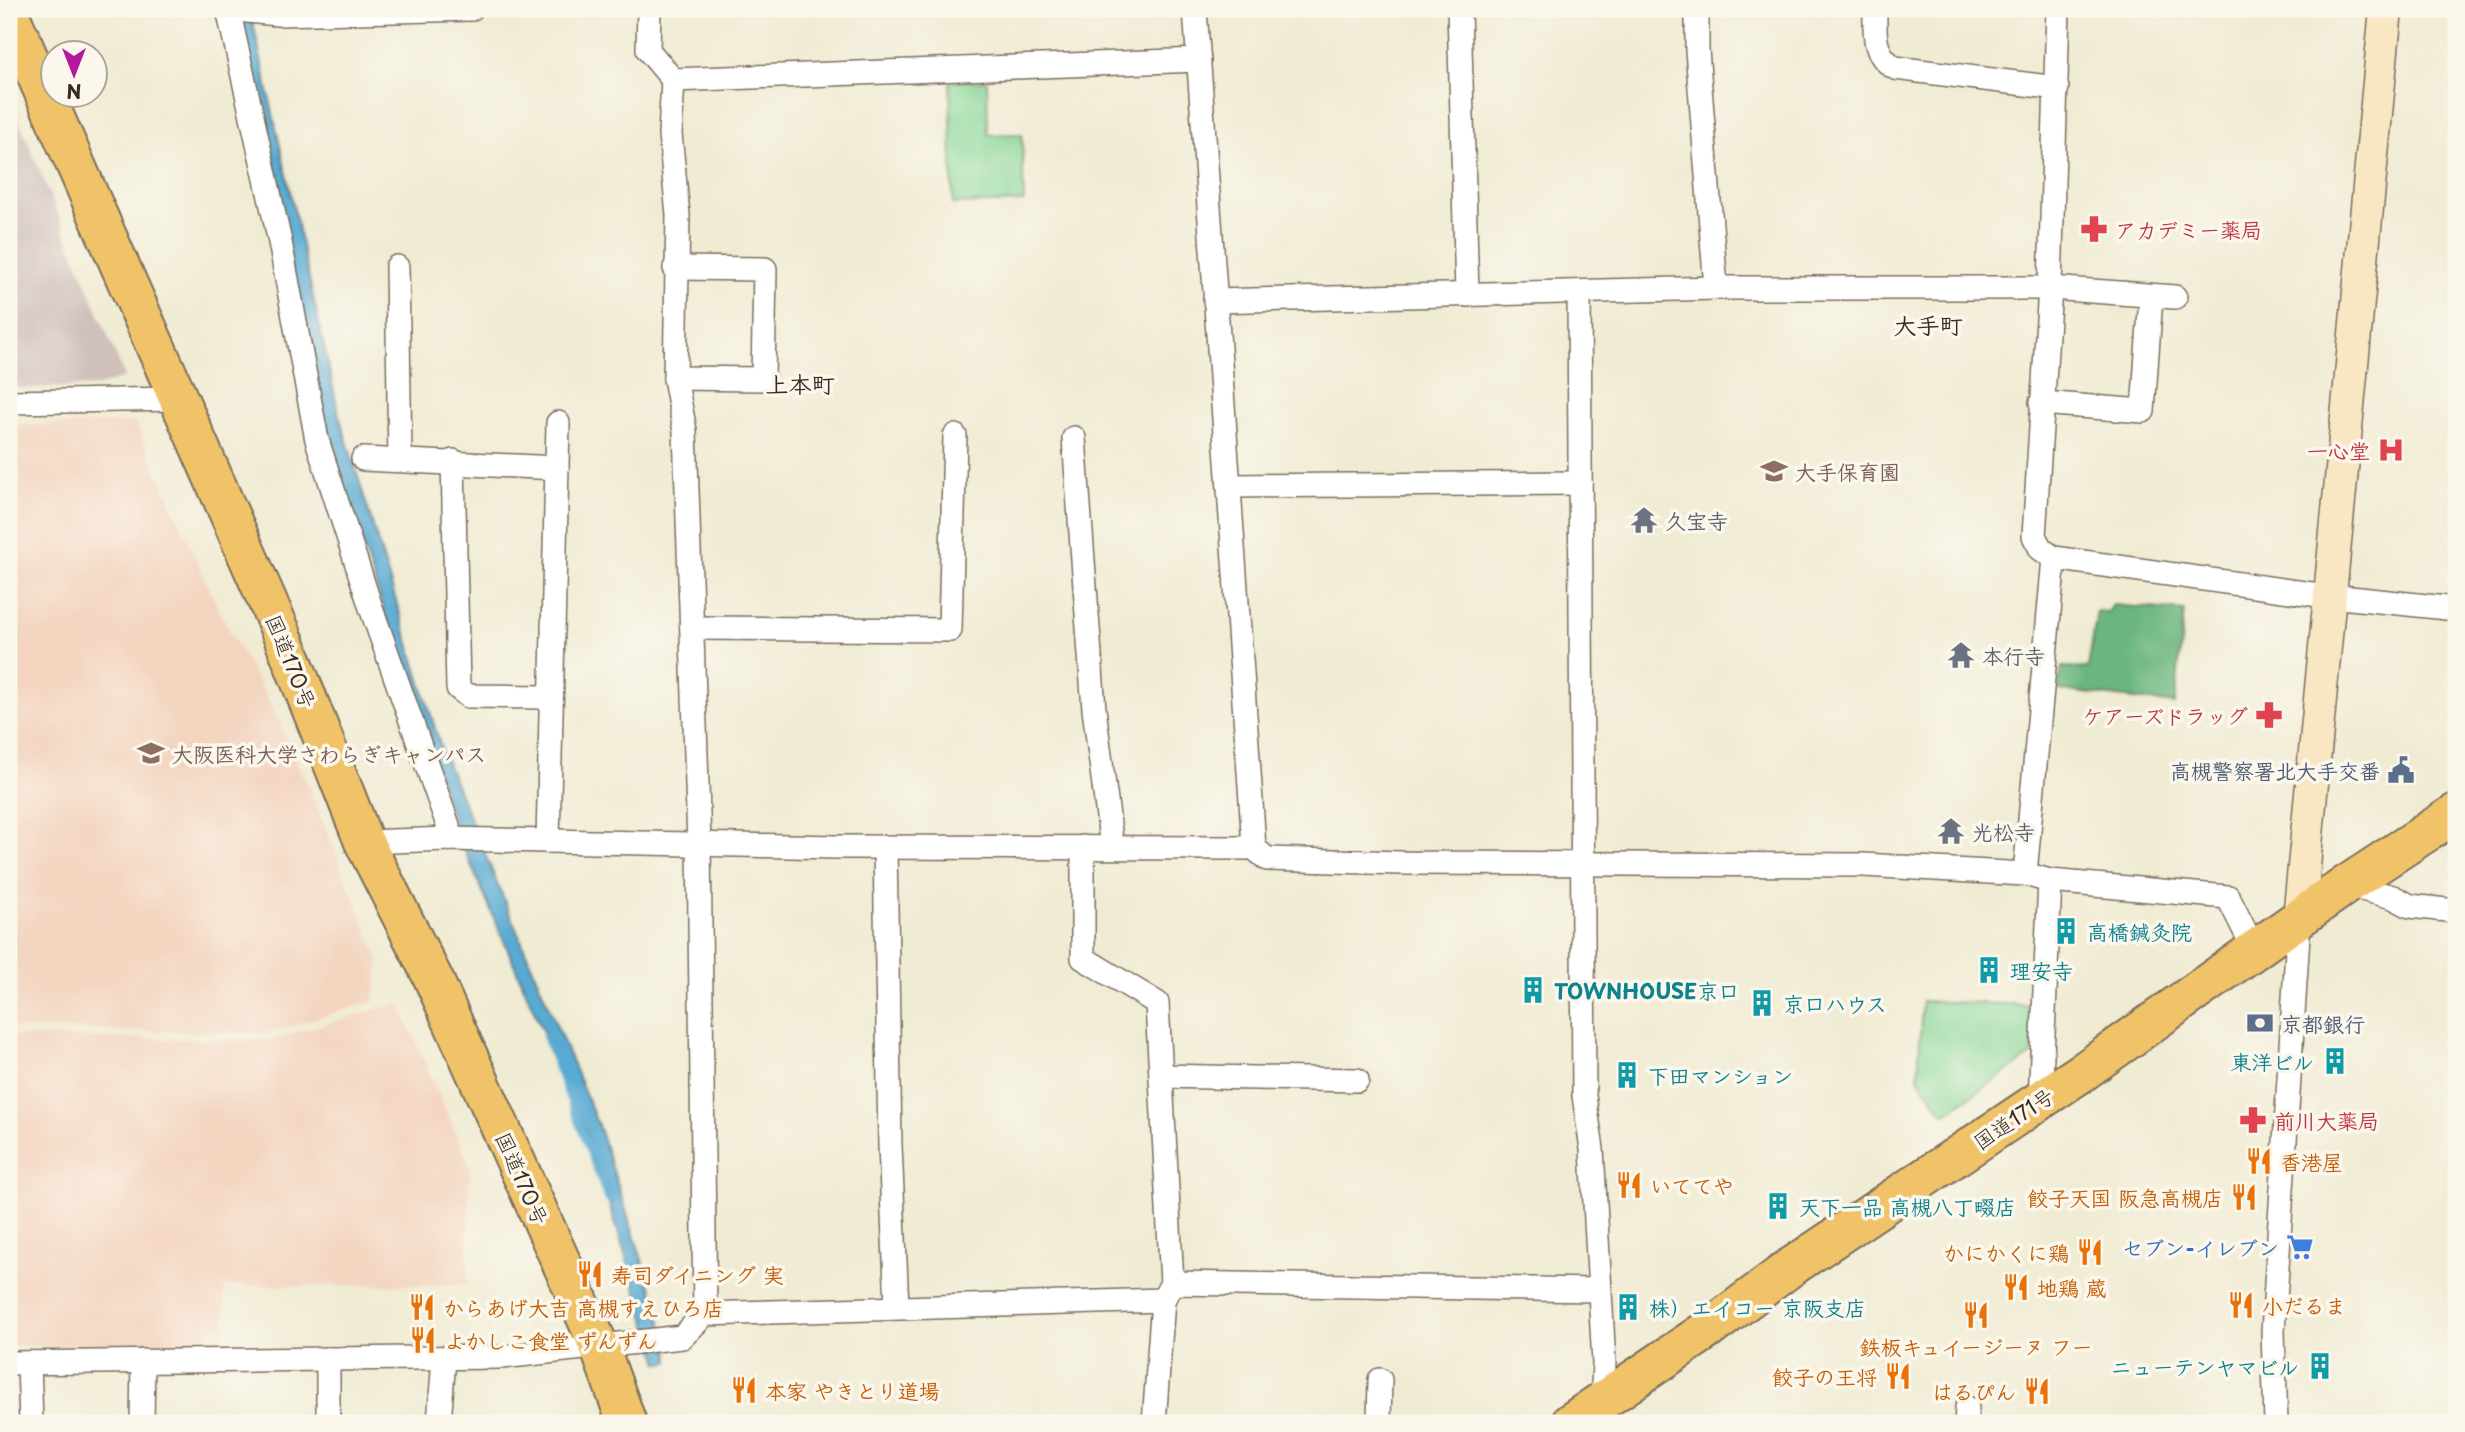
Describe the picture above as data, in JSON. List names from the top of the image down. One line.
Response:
{"streets":{"highway":["国道170号","国道171号"]},"districts":["大手町","上本町"],"places":{"pharmacy":["アカデミー薬局","ケアーズドラッグ","前川大薬局"],"hospital":["一心堂"],"school or university":["大手保育園","大阪医科大学さわらぎキャンパス"],"temple":["久宝寺","本行寺","光松寺"],"public building":["高槻警察署北大手交番"],"building":["高橋鍼灸院","理安寺","TOWNHOUSE京口","京口ハウス","東洋ビル","下田マンション","天下一品 高槻八丁畷店","株）エイコー 京阪支店","ニューテンヤマビル"],"bank":["京都銀行"],"restaurant":["香港屋","いててや","餃子天国 阪急高槻店","かにかくに鶏","寿司ダイニング 実","地鶏 蔵","小だるま","からあげ大吉 高槻すえひろ店","鉄板キュイージーヌ フー","よかしこ食堂 ずんずん","餃子の王将","本家 やきとり道場","はるぴん"],"supermarket":["セブン-イレブン"]},"north":"bottom"}
